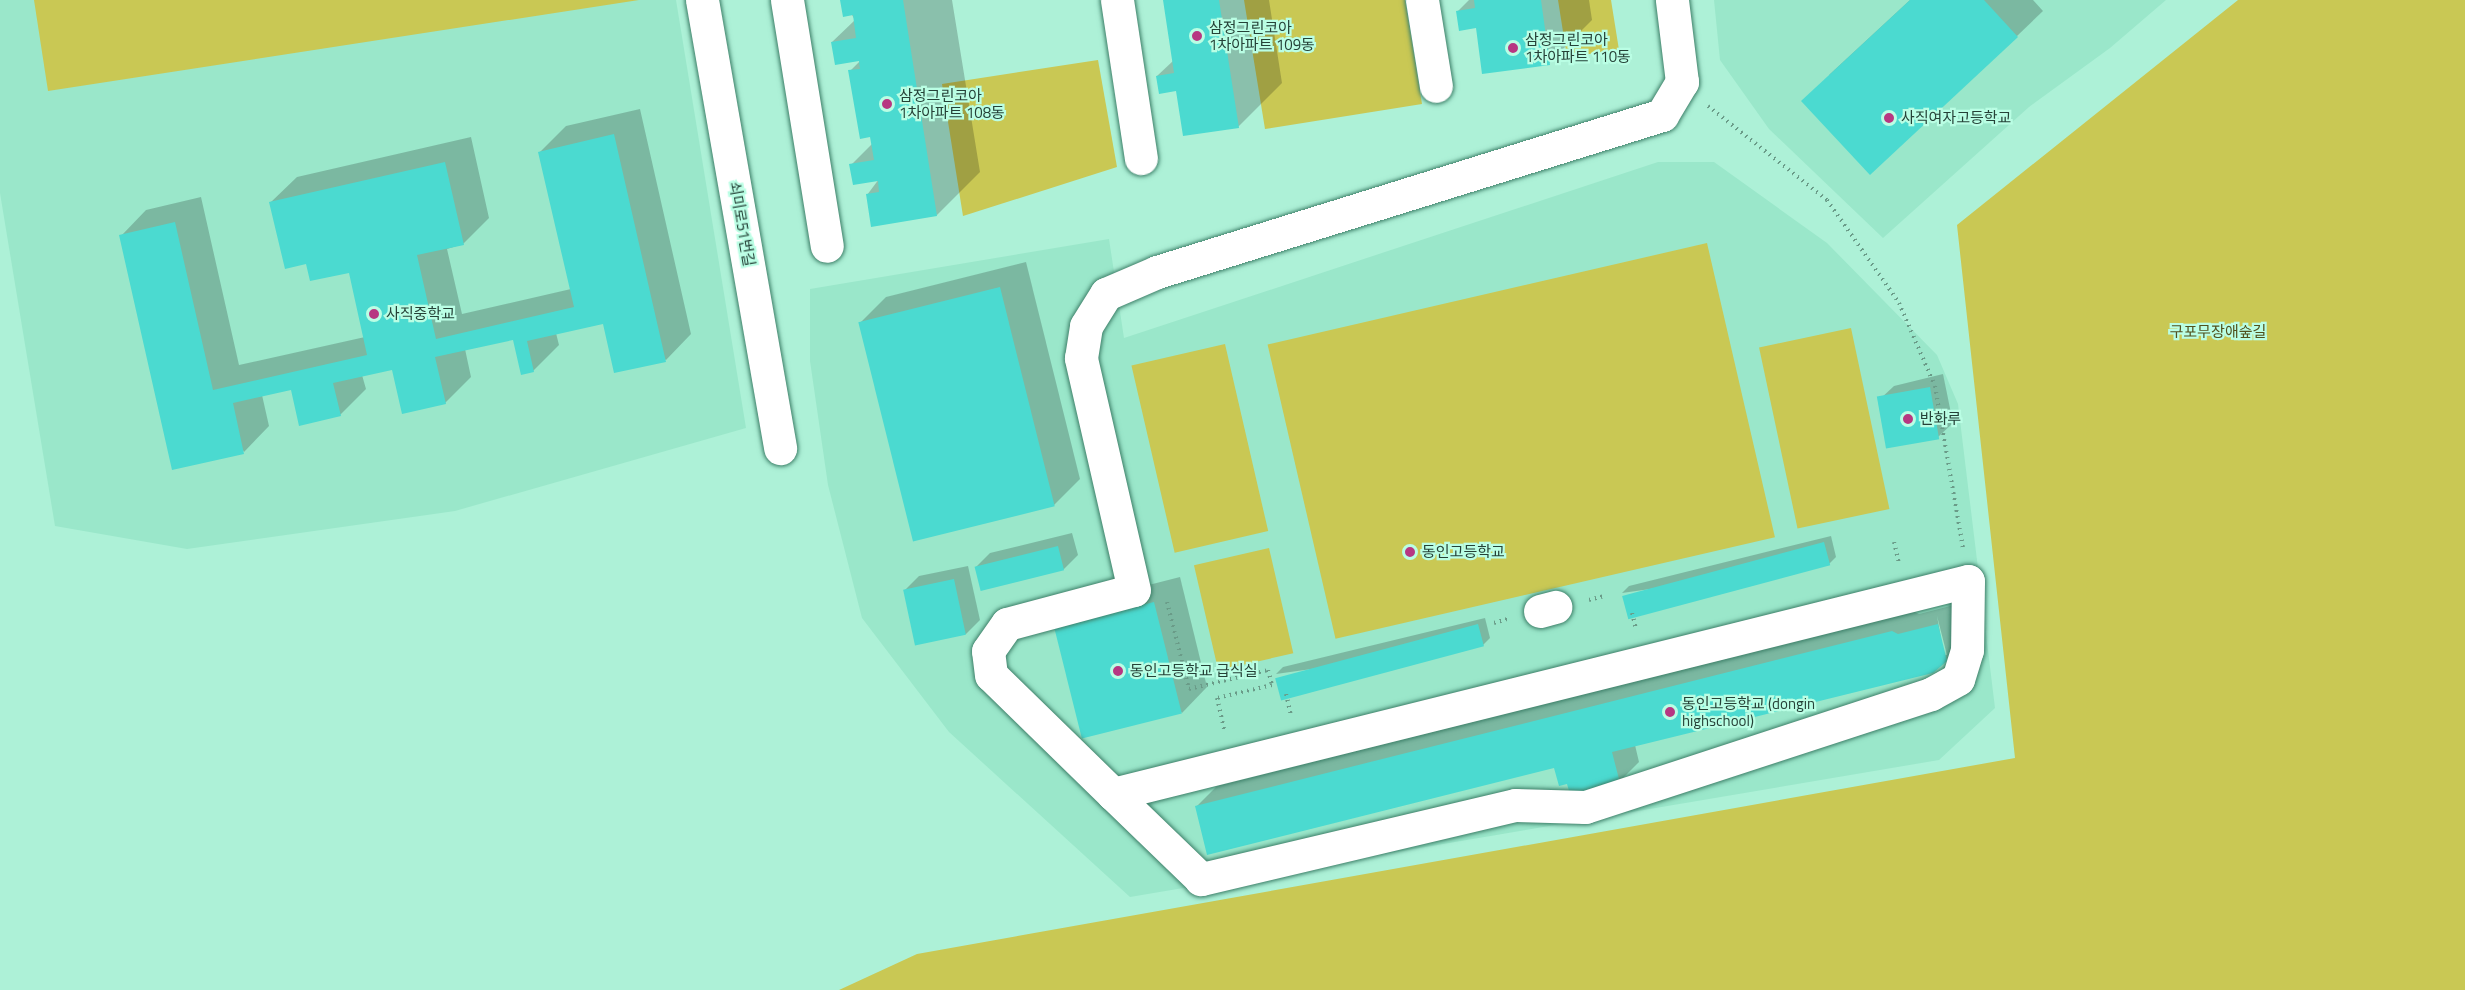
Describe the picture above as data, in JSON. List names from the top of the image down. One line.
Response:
{"streets":{"street":["쇠미로51번길"]},"parks":["구포무장애숲길"],"places":["삼정그린코아 1차아파트 109동","삼정그린코아 1차아파트 110동","삼정그린코아 1차아파트 108동","사직여자고등학교","사직중학교","반화루","동인고등학교","동인고등학교 급식실","동인고등학교 (dongin highschool)"]}
